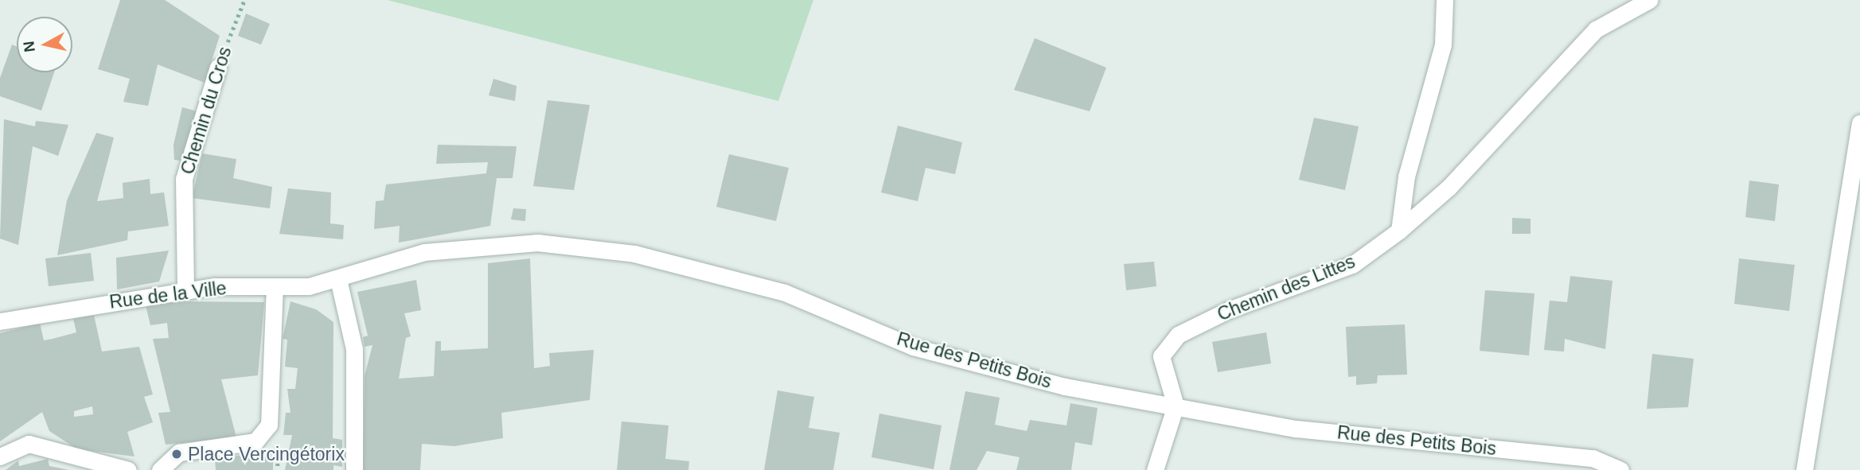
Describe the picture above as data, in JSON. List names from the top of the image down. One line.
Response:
{"streets":{"street":["Chemin du Cros","Chemin des Littes","Rue de la Ville","Rue des Petits Bois"]},"crossings":[["Chemin du Cros","Rue de la Ville"],["Chemin des Littes","Rue des Petits Bois"],["Rue de la Ville","Rue des Petits Bois"]],"places":["Place Vercingétorix"],"north":"left"}
